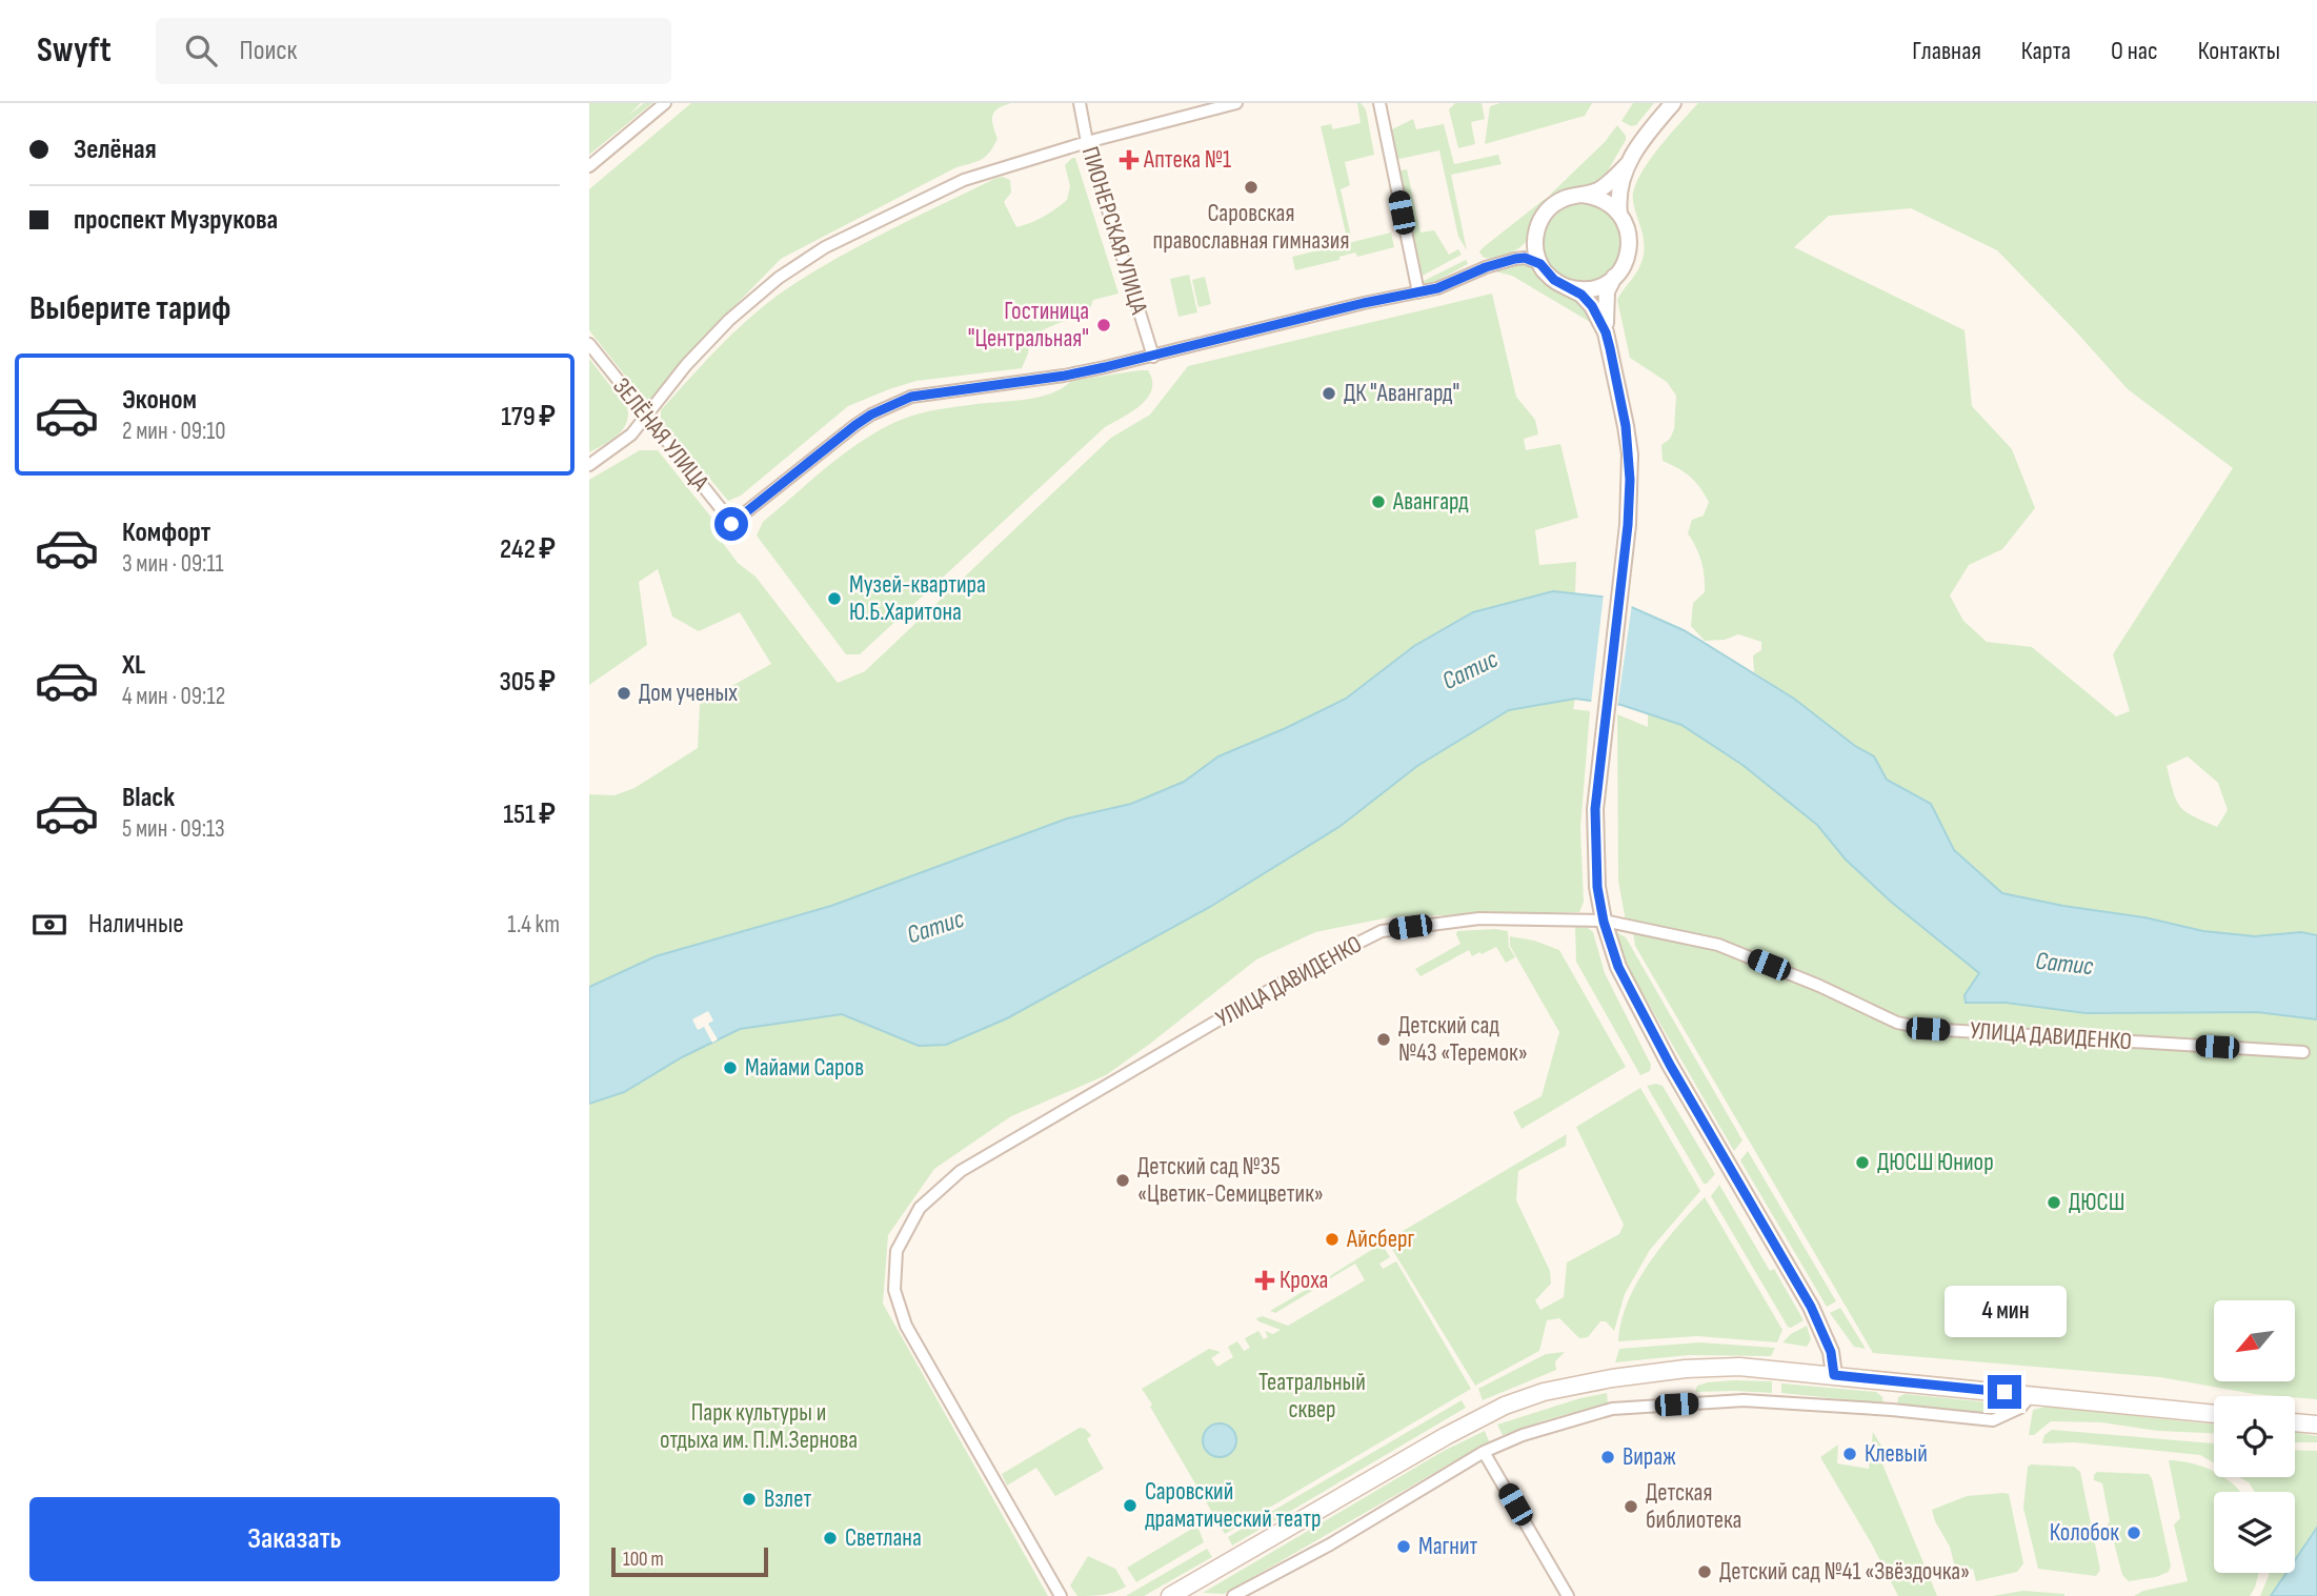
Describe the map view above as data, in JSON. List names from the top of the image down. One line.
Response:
{"streets":{"street":["ПИОНЕРСКАЯ УЛИЦА","ЗЕЛЁНАЯ УЛИЦА","УЛИЦА ДАВИДЕНКО"]},"crossings":[["ПИОНЕРСКАЯ УЛИЦА","ЗЕЛЁНАЯ УЛИЦА"]],"water":["Сатис"],"parks":["Театральный сквер","Парк культуры и отдыха им. П.М.Зернова"],"places":{"health":["Аптека №1","Кроха"],"other":["Саровская православная гимназия","Гостиница \"Центральная\"","ДК \"Авангард\"","Авангард","Музей-квартира Ю.Б.Харитона","Дом ученых","Детский сад №43 «Теремок»","Майами Саров","ДЮСШ Юниор","Детский сад №35 «Цветик-Семицветик»","ДЮСШ","Айсберг","Клевый","Вираж","Взлет","Саровский драматический театр","Детская библиотека","Колобок","Светлана","Магнит","Детский сад №41 «Звёздочка»"]},"scale_bar":"100 m","north":"bottom left","page":{"header":"Swyft","search":"Поиск","nav":["Главная","Карта","О нас","Контакты"],"banner":["Зелёная","проспект Музрукова"],"heading":"Выберите тариф","list":[{"name":"Эконом","note":"2 мин · 09:10","value":"179 ₽"},{"name":"Комфорт","note":"3 мин · 09:11","value":"242 ₽"},{"name":"XL","note":"4 мин · 09:12","value":"305 ₽"},{"name":"Black","note":"5 мин · 09:13","value":"151 ₽"}],"pay":["Наличные","1.4 km"],"bubble":"4 мин","buttons":"Заказать","scale":"100 m"}}
